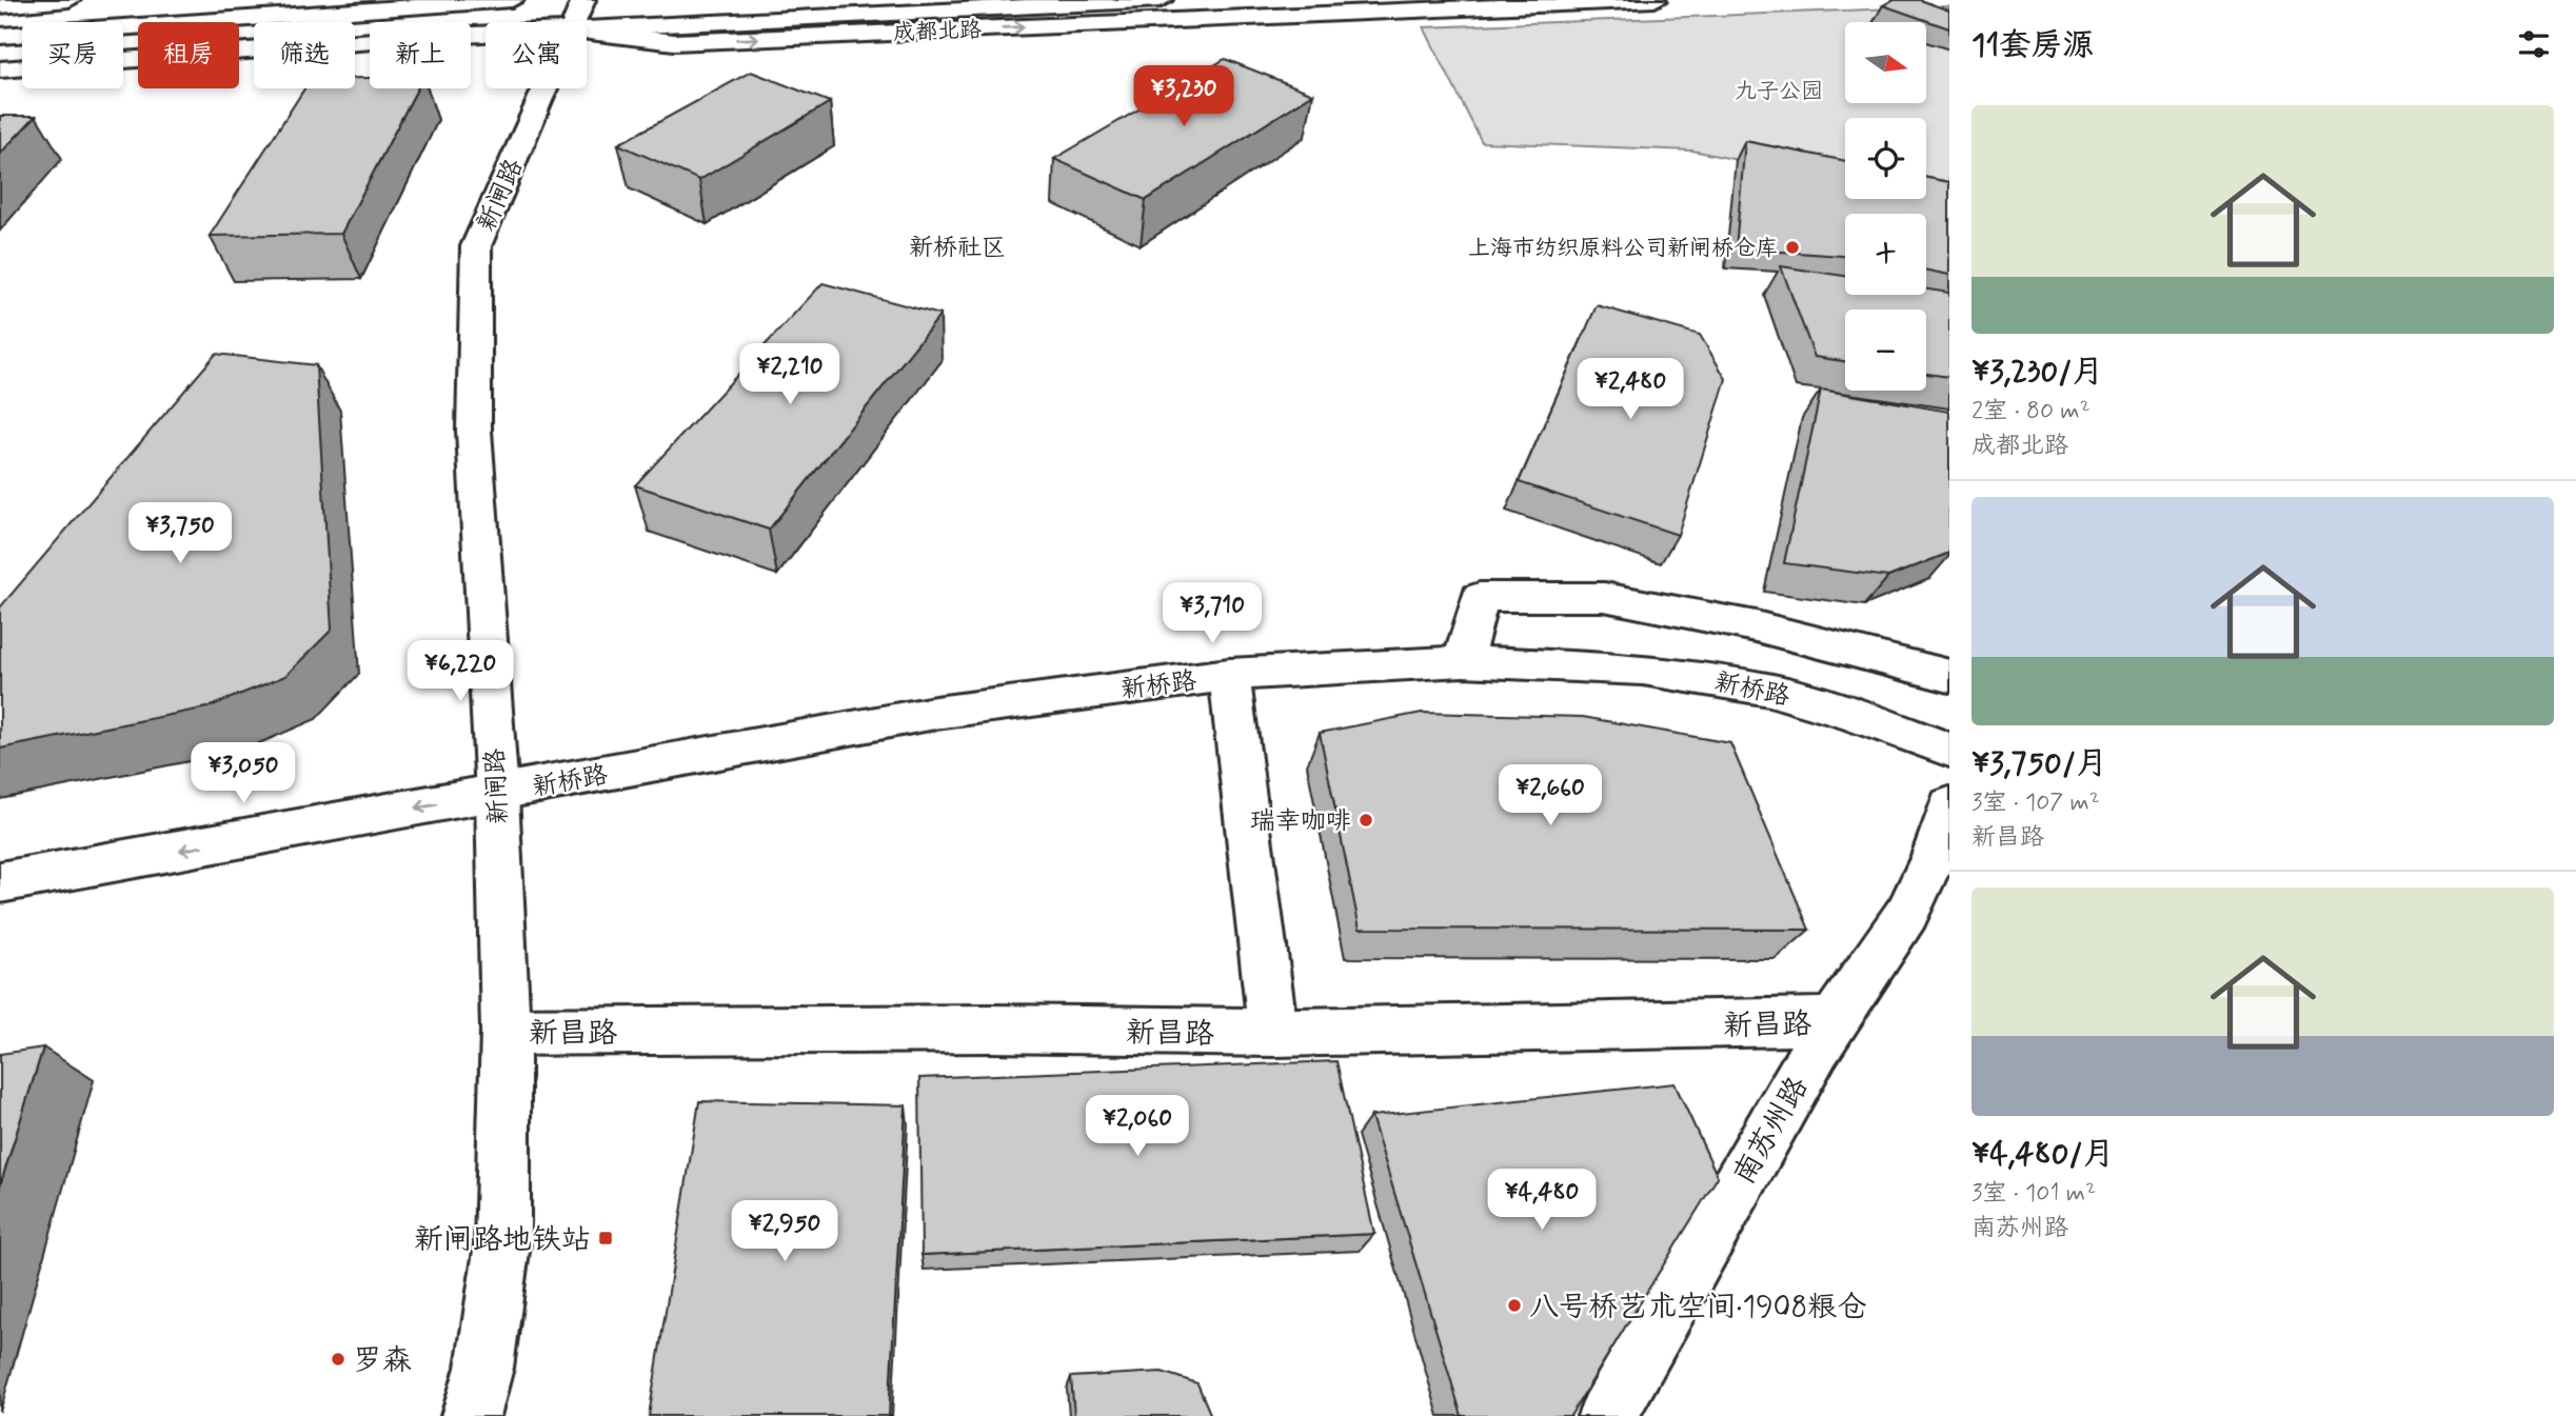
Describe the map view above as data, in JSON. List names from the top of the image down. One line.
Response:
{"streets":{"main road":["成都北路","新闸路","新桥路","新昌路","南苏州路"]},"crossings":[["成都北路","新闸路"],["新闸路","新桥路"],["新闸路","新昌路"],["新昌路","南苏州路"]],"districts":["新桥社区"],"parks":["九子公园"],"places":{"other":["上海市纺织原料公司新闸桥仓库","瑞幸咖啡","八号桥艺术空间·1908粮仓","罗森"],"transit":["新闸路地铁站"]},"north":"right","page":{"heading":"11套房源","map_buttons":["+","−"],"chip":["买房","租房","筛选","新上","公寓"],"price":["¥3,230","¥2,210","¥2,480","¥3,750","¥3,710","¥6,220","¥3,050","¥2,660","¥2,060","¥4,480","¥2,950"],"list":[{"name":"¥3,230/月","note":"2室 · 80 m² · 成都北路"},{"name":"¥3,750/月","note":"3室 · 107 m² · 新昌路"},{"name":"¥4,480/月","note":"3室 · 101 m² · 南苏州路"}]}}
